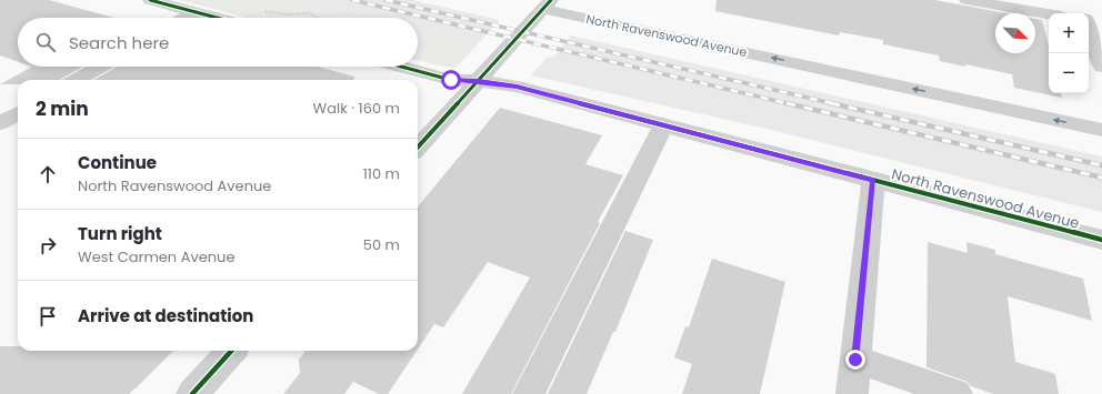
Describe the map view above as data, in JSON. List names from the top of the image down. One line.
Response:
{"streets":{"street":["North Ravenswood Avenue"]},"north":"bottom right","page":{"map_buttons":["+","−"],"search":"Search here","heading":["2 min","Walk · 160 m"],"list":[["Continue","North Ravenswood Avenue","110 m"],["Turn right","West Carmen Avenue","50 m"],"Arrive at destination"]}}
